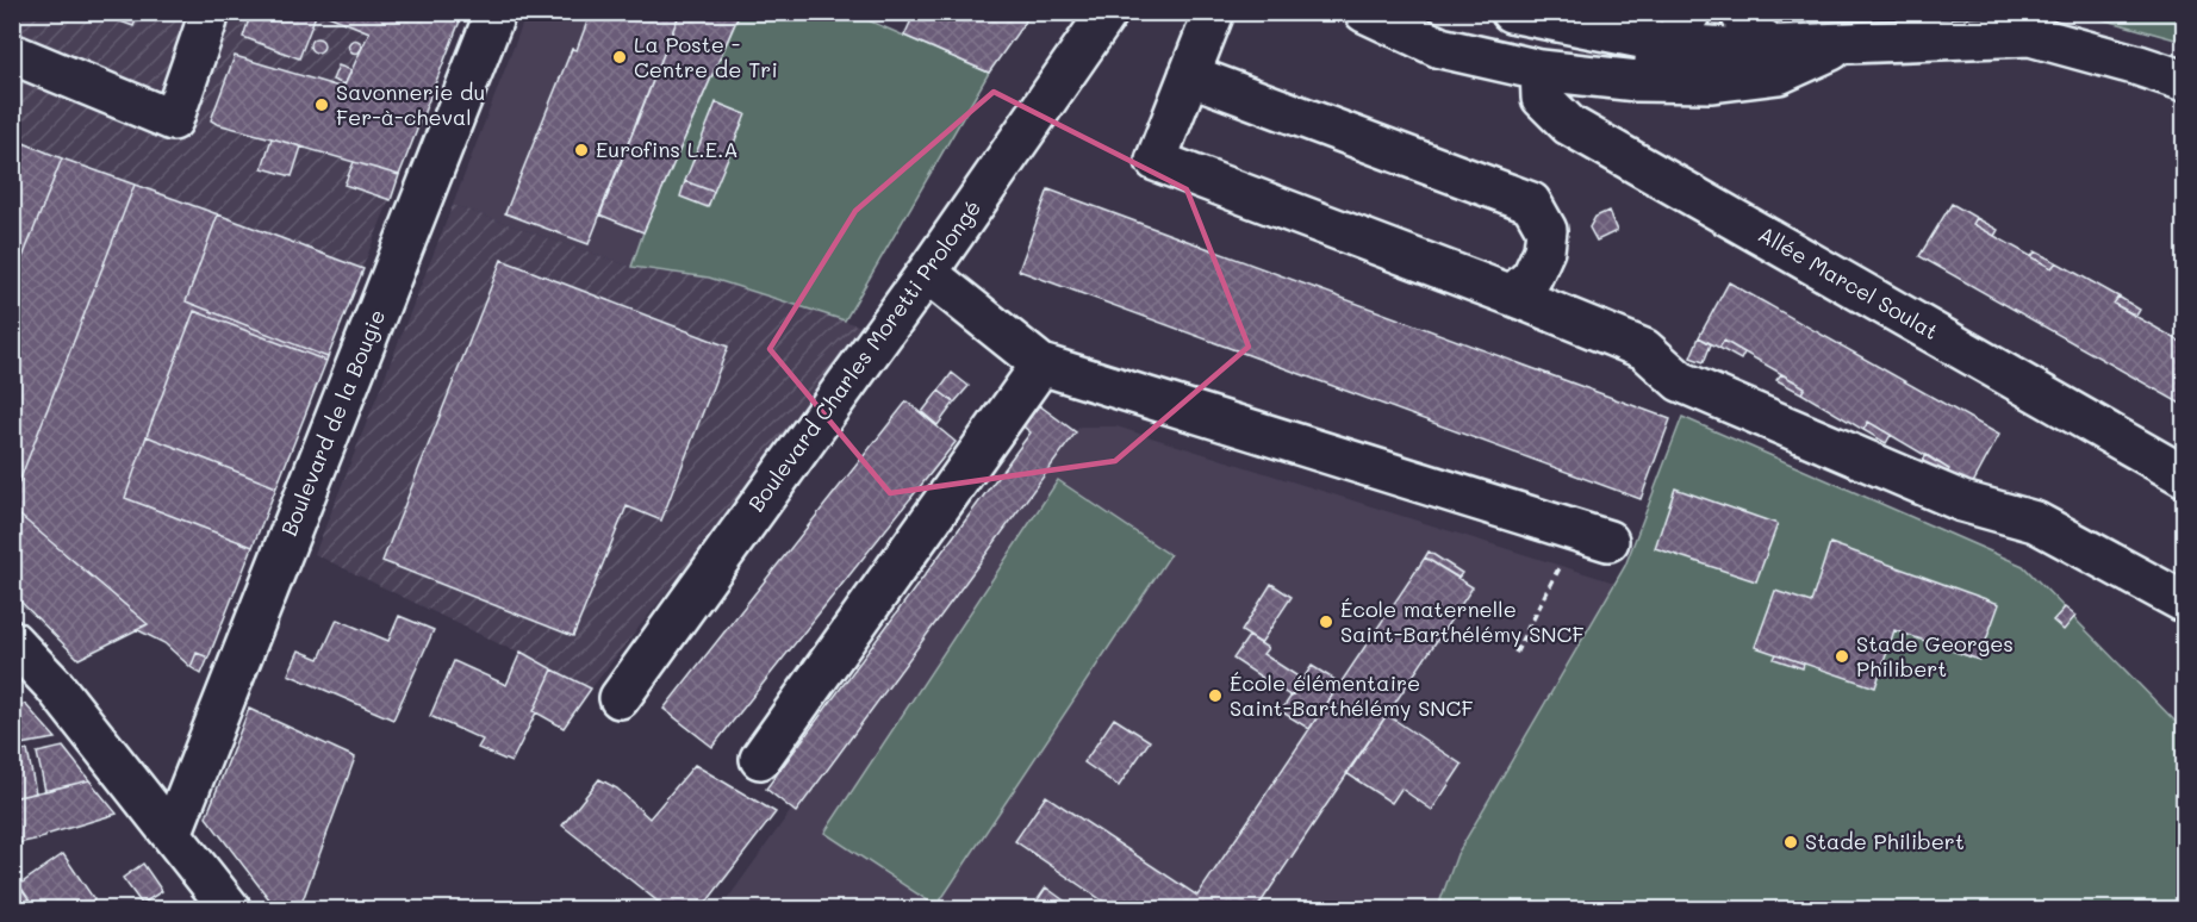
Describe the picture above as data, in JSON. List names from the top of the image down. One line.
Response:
{"streets":{"street":["Allée Marcel Soulat","Boulevard Charles Moretti Prolongé","Boulevard de la Bougie"]},"places":["La Poste - Centre de Tri","Savonnerie du Fer-à-cheval","Eurofins L.E.A","École maternelle Saint-Barthélémy SNCF","Stade Georges Philibert","École élémentaire Saint-Barthélémy SNCF","Stade Philibert"]}
